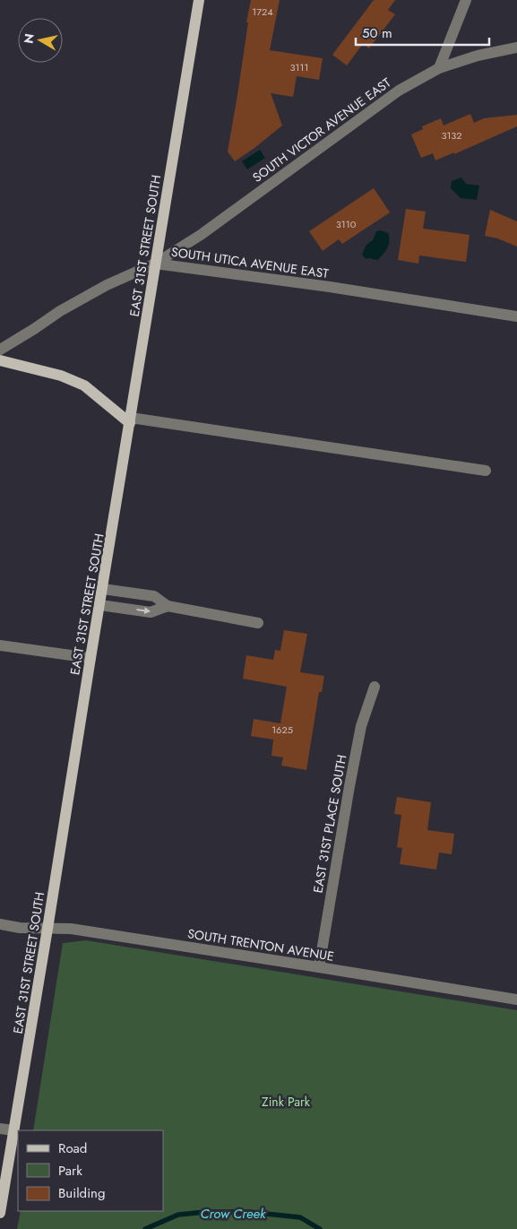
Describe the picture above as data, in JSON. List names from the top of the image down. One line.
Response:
{"streets":{"main road":["EAST 31ST STREET SOUTH"],"street":["SOUTH VICTOR AVENUE EAST","SOUTH UTICA AVENUE EAST","EAST 31ST PLACE SOUTH","SOUTH TRENTON AVENUE"]},"crossings":[["SOUTH VICTOR AVENUE EAST","EAST 31ST STREET SOUTH"],["SOUTH VICTOR AVENUE EAST","SOUTH UTICA AVENUE EAST"],["EAST 31ST STREET SOUTH","SOUTH UTICA AVENUE EAST"],["EAST 31ST STREET SOUTH","SOUTH TRENTON AVENUE"],["EAST 31ST PLACE SOUTH","SOUTH TRENTON AVENUE"]],"water":["Crow Creek"],"parks":["Zink Park"],"house_numbers":["1724","3111","3132","3110","1625"],"legend":["Road","Park","Building"],"scale_bar":"50 m","north":"left"}
